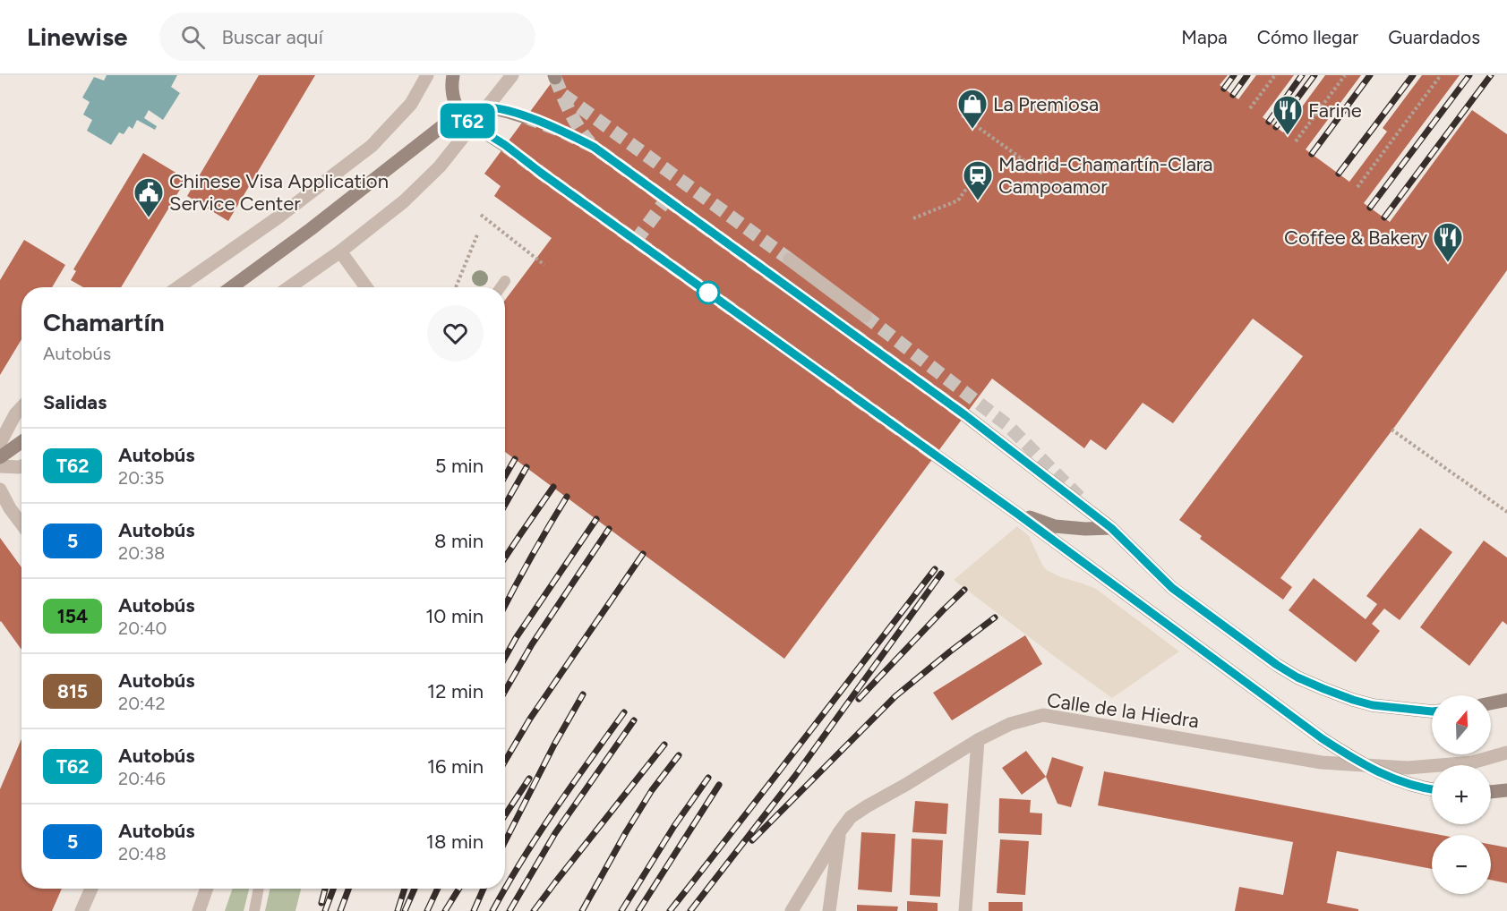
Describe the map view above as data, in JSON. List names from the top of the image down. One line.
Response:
{"streets":{"street":["Calle de la Hiedra"]},"places":{"shop":["La Premiosa"],"restaurant":["Farine","Coffee & Bakery"],"station":["Madrid-Chamartín-Clara Campoamor"],"public building":["Chinese Visa Application Service Center"]},"lines":["bus line T62"],"north":"top","page":{"header":"Linewise","search":"Buscar aquí","nav":["Mapa","Cómo llegar","Guardados"],"on_map":"T62","heading":[["Chamartín","Autobús"],"Salidas"],"list":[{"mark":"T62","name":"Autobús","note":"20:35","value":"5 min"},{"mark":"5","name":"Autobús","note":"20:38","value":"8 min"},{"mark":"154","name":"Autobús","note":"20:40","value":"10 min"},{"mark":"815","name":"Autobús","note":"20:42","value":"12 min"},{"mark":"T62","name":"Autobús","note":"20:46","value":"16 min"},{"mark":"5","name":"Autobús","note":"20:48","value":"18 min"}],"map_buttons":["+","−"]}}
